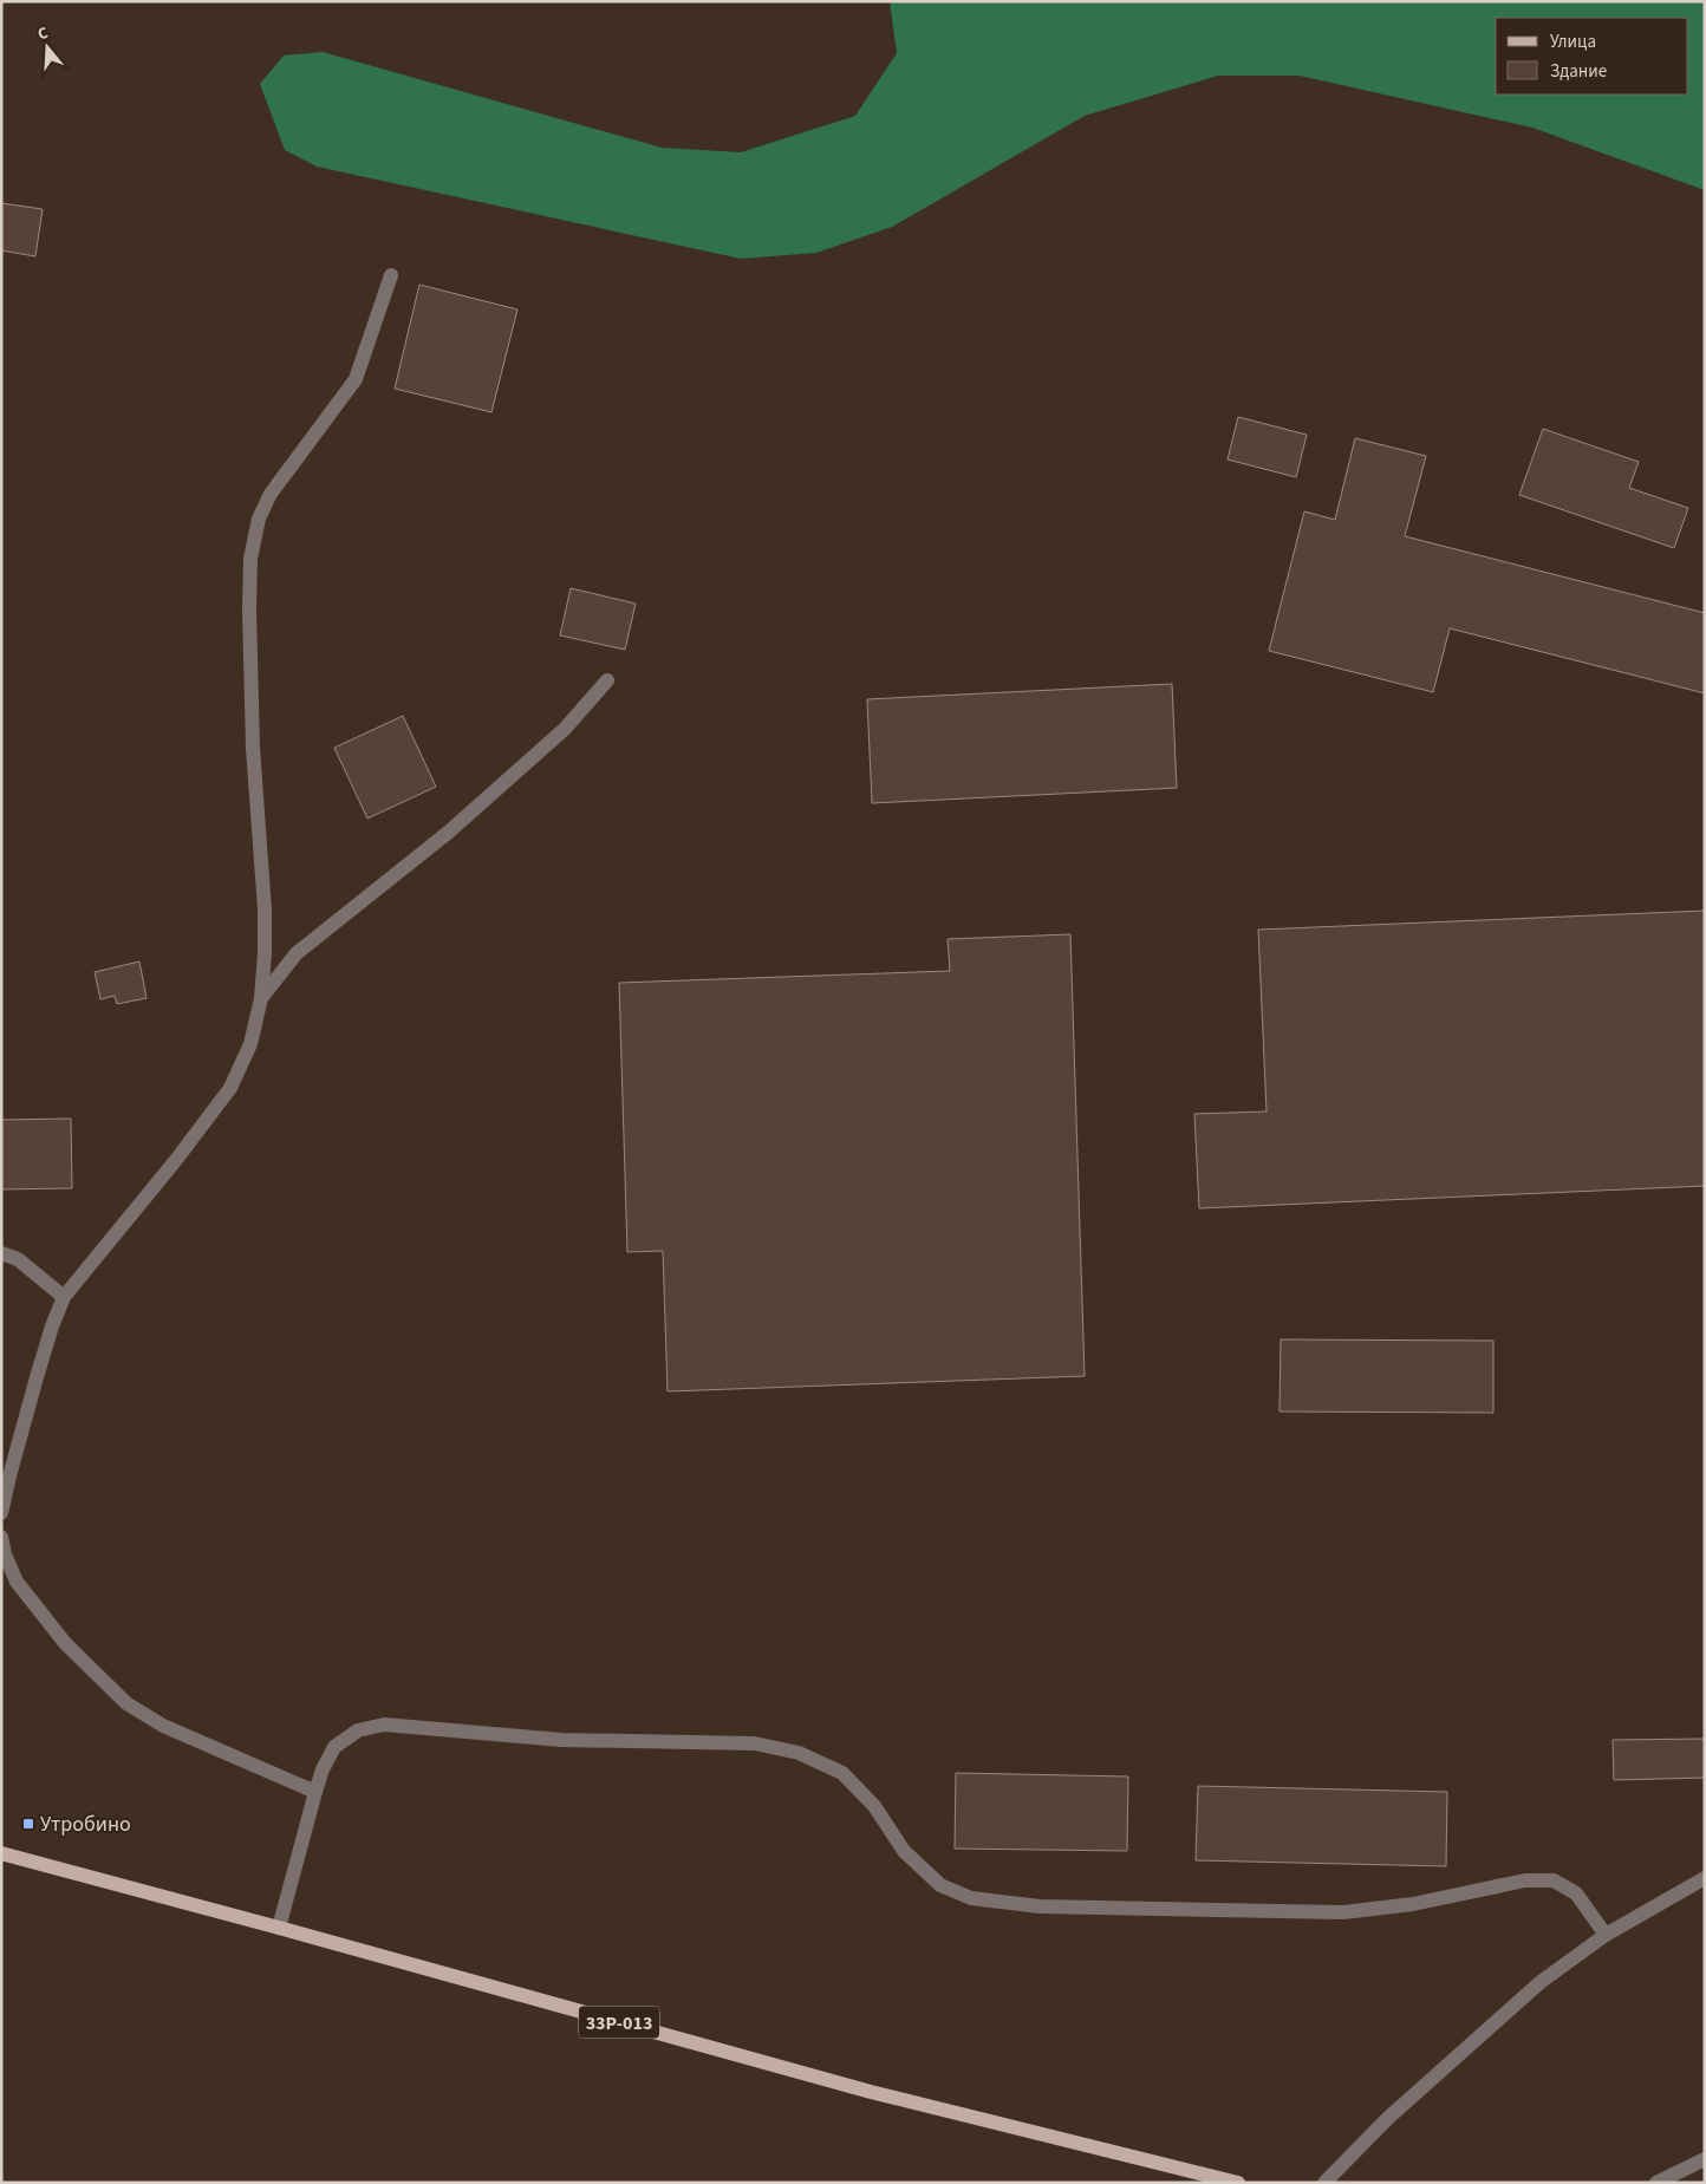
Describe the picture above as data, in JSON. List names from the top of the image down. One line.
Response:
{"streets":{"main road":["33Р-013"]},"places":{"transit":["Утробино"]},"legend":["Улица","Здание"],"north":"top"}
